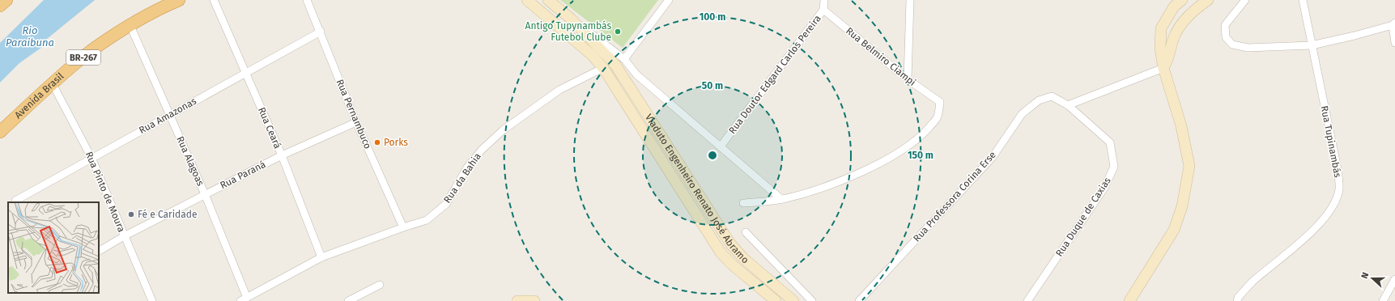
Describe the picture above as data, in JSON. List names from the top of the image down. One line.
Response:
{"streets":{"highway":["BR-267","Avenida Brasil"],"main road":["Viaduto Engenheiro Renato José Abramo"],"street":["Rua Belmiro Ciampi","Rua Doutor Edgard Carlos Pereira","Rua Pernambuco","Rua Amazonas","Rua Ceará","Rua Tupinambás","Rua Alagoas","Rua Paraná","Rua da Bahia","Rua Pinto de Moura","Rua Professora Corina Erse","Rua Duque de Caxias"]},"crossings":[["Rua Belmiro Ciampi","Rua Doutor Edgard Carlos Pereira"],["Avenida Brasil","Rua Alagoas"],["Avenida Brasil","Rua Pinto de Moura"],["Rua Pernambuco","Rua Amazonas"],["Rua Pernambuco","Rua Paraná"],["Rua Pernambuco","Rua da Bahia"],["Rua Amazonas","Rua Ceará"],["Rua Amazonas","Rua Alagoas"],["Rua Amazonas","Rua Pinto de Moura"],["Rua Ceará","Rua Paraná"],["Rua Ceará","Rua da Bahia"],["Rua Alagoas","Rua Paraná"],["Rua Alagoas","Rua da Bahia"],["Rua Paraná","Rua Pinto de Moura"],["Rua da Bahia","Viaduto Engenheiro Renato José Abramo"],["Rua Professora Corina Erse","Rua Duque de Caxias"]],"water":["Rio Paraibuna"],"places":["Antigo Tupynambás Futebol Clube","Porks","Fé e Caridade"],"north":"left","rings":["100 m","50 m","150 m"]}
